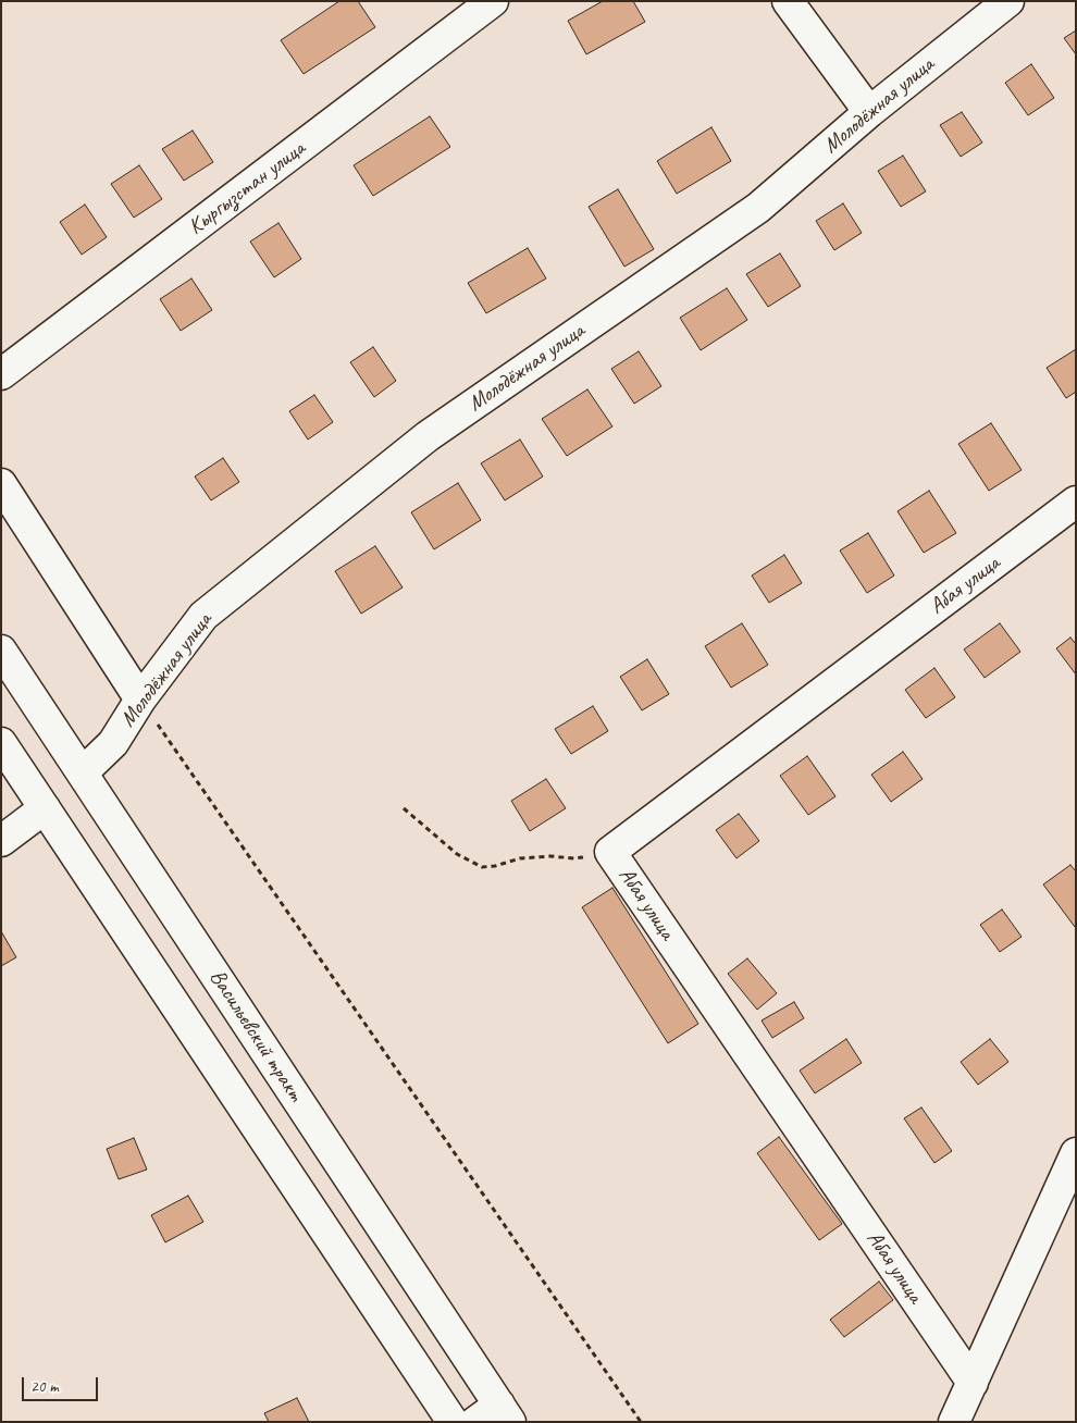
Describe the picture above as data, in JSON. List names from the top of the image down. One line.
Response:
{"streets":{"street":["Молодёжная улица","Кыргызстан улица","Абая улица","Васильевский тракт"]},"crossings":[["Молодёжная улица","Васильевский тракт"]],"scale_bar":"20 m"}
